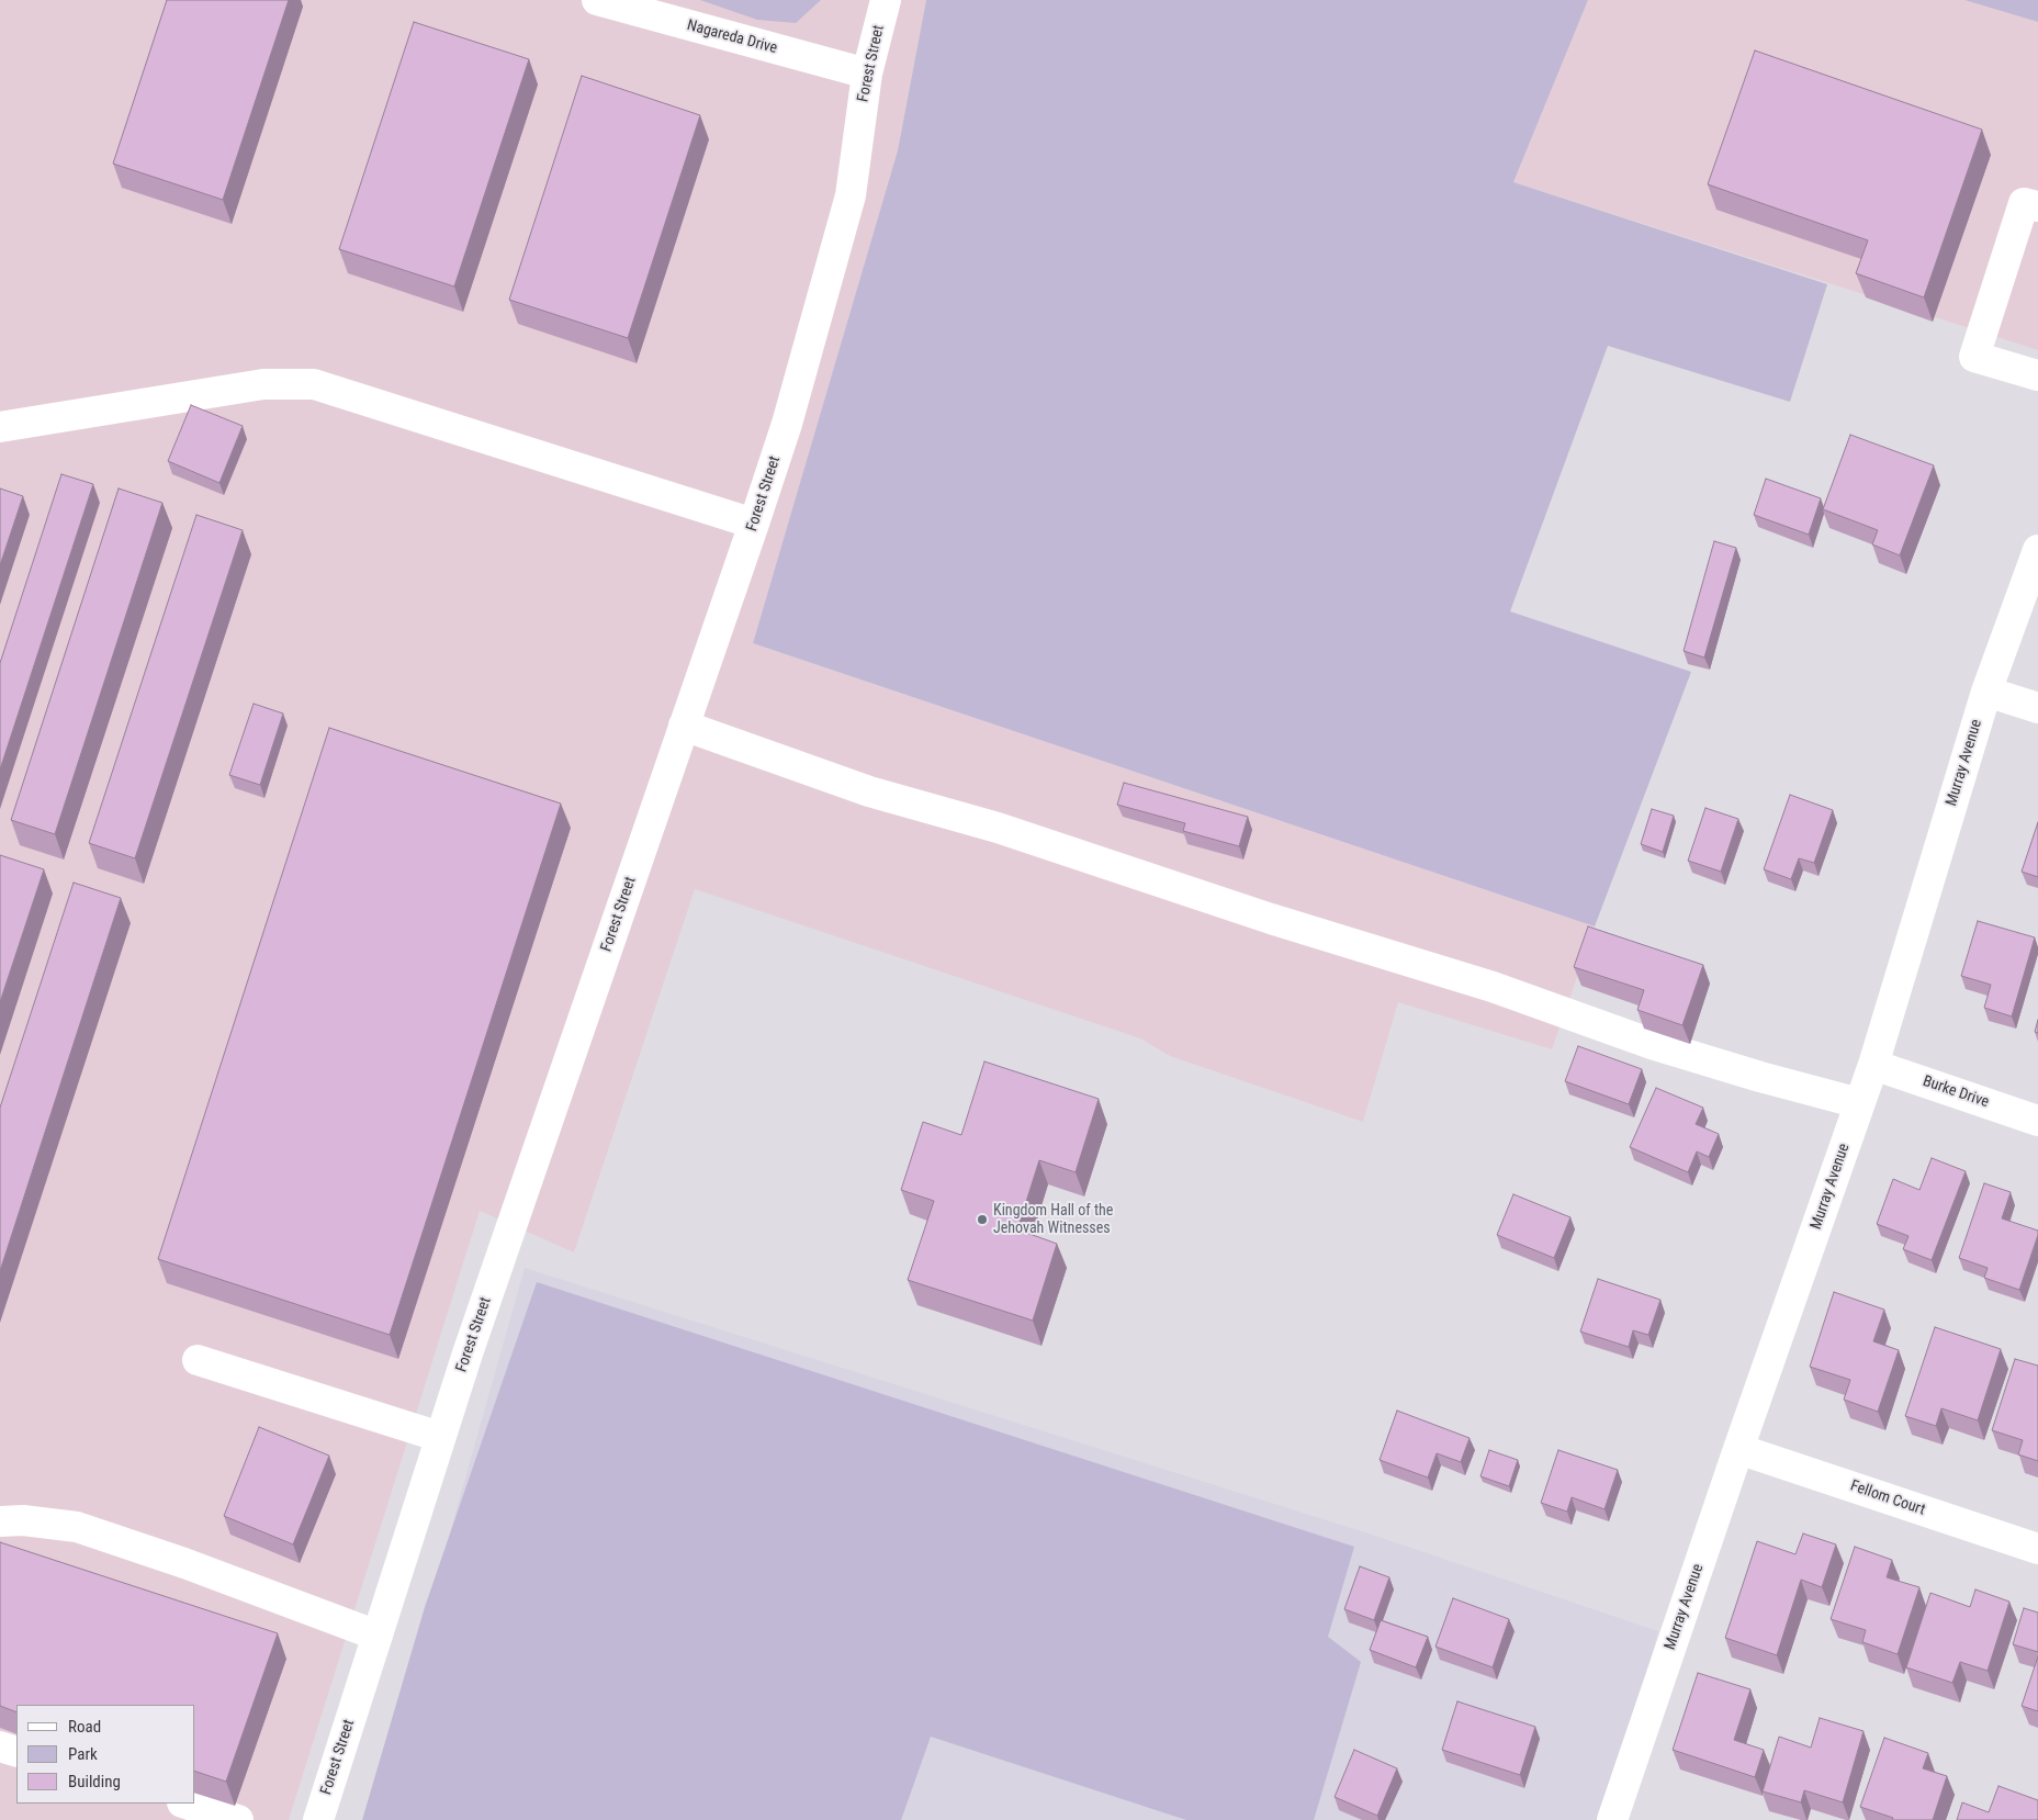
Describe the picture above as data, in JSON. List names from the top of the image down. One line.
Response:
{"streets":{"street":["Nagareda Drive","Forest Street","Murray Avenue","Burke Drive","Fellom Court"]},"crossings":[["Nagareda Drive","Forest Street"],["Murray Avenue","Burke Drive"],["Murray Avenue","Fellom Court"]],"places":["Kingdom Hall of the Jehovah Witnesses"],"legend":["Road","Park","Building"]}
